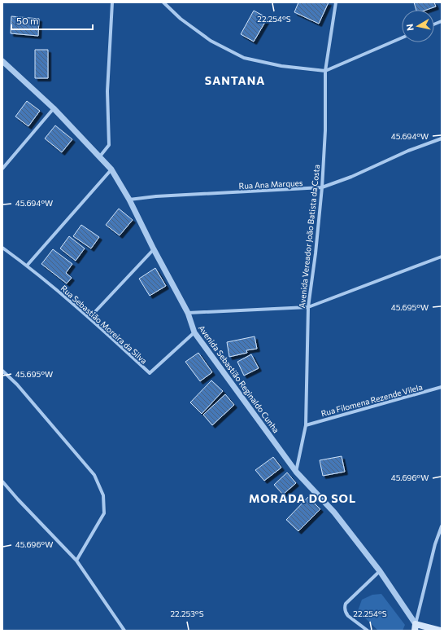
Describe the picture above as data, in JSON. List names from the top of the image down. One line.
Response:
{"streets":{"street":["Rua Ana Marques","Avenida Vereador João Batista da Costa","Rua Sebastião Moreira da Silva","Avenida Sebastião Reginaldo Cunha","Rua Filomena Rezende Vilela"]},"crossings":[["Rua Ana Marques","Avenida Vereador João Batista da Costa"],["Rua Ana Marques","Avenida Sebastião Reginaldo Cunha"],["Avenida Vereador João Batista da Costa","Avenida Sebastião Reginaldo Cunha"],["Avenida Vereador João Batista da Costa","Rua Filomena Rezende Vilela"],["Rua Sebastião Moreira da Silva","Avenida Sebastião Reginaldo Cunha"]],"districts":["SANTANA","MORADA DO SOL"],"scale_bar":"50 m","north":"left","coordinates":["22.254°S","45.694°W","45.695°W","45.696°W","22.253°S"]}
